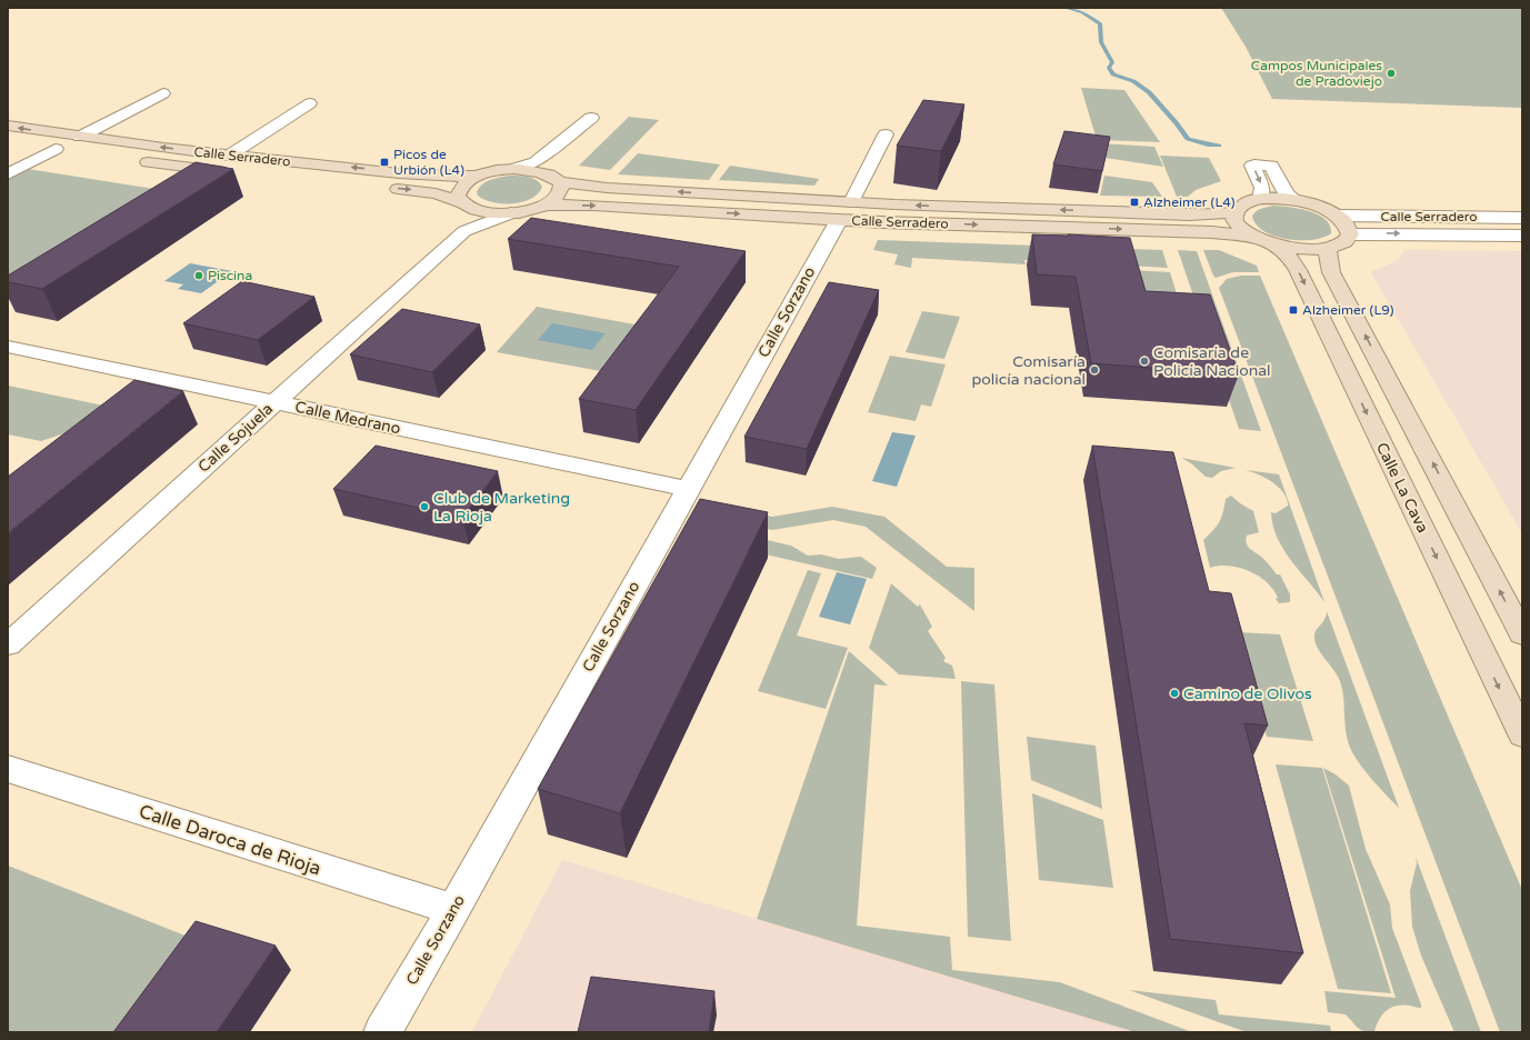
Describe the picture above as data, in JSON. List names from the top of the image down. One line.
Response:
{"streets":{"main road":["Calle Serradero","Calle La Cava"],"street":["Calle Sorzano","Calle Medrano","Calle Sojuela","Calle Daroca de Rioja"]},"crossings":[["Calle Serradero","Calle Sorzano"],["Calle Sorzano","Calle Medrano"],["Calle Sorzano","Calle Daroca de Rioja"],["Calle Medrano","Calle Sojuela"]],"places":{"other":["Campos Municipales de Pradoviejo","Piscina","Comisaría de Policía Nacional","Comisaría policía nacional","Club de Marketing La Rioja","Camino de Olivos"],"transit":["Picos de Urbión (L4)","Alzheimer (L4)","Alzheimer (L9)"]}}
